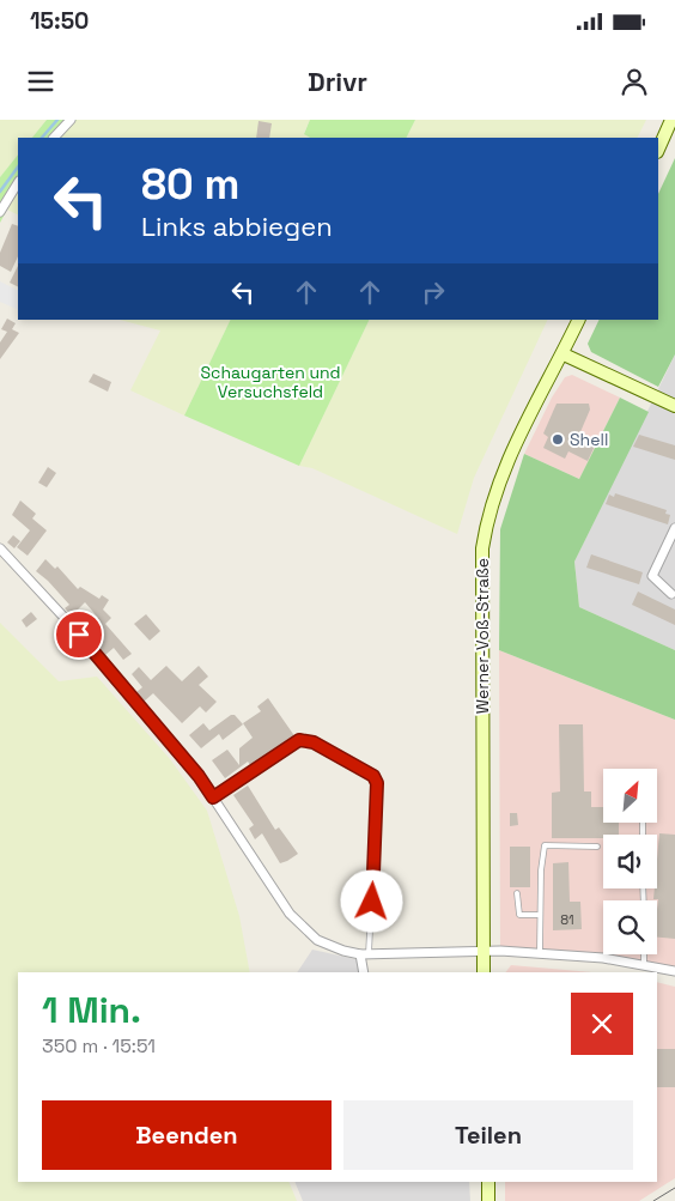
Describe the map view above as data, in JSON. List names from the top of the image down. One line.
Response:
{"streets":{"main road":["Werner-Voß-Straße"]},"parks":["Schaugarten und Versuchsfeld"],"places":["Shell"],"house_numbers":["81"],"north":"top right","page":{"status":"15:50","header":"Drivr","turn":["80 m","Links abbiegen"],"heading":["1 Min.","350 m · 15:51"],"buttons":["Beenden","Teilen"]}}
